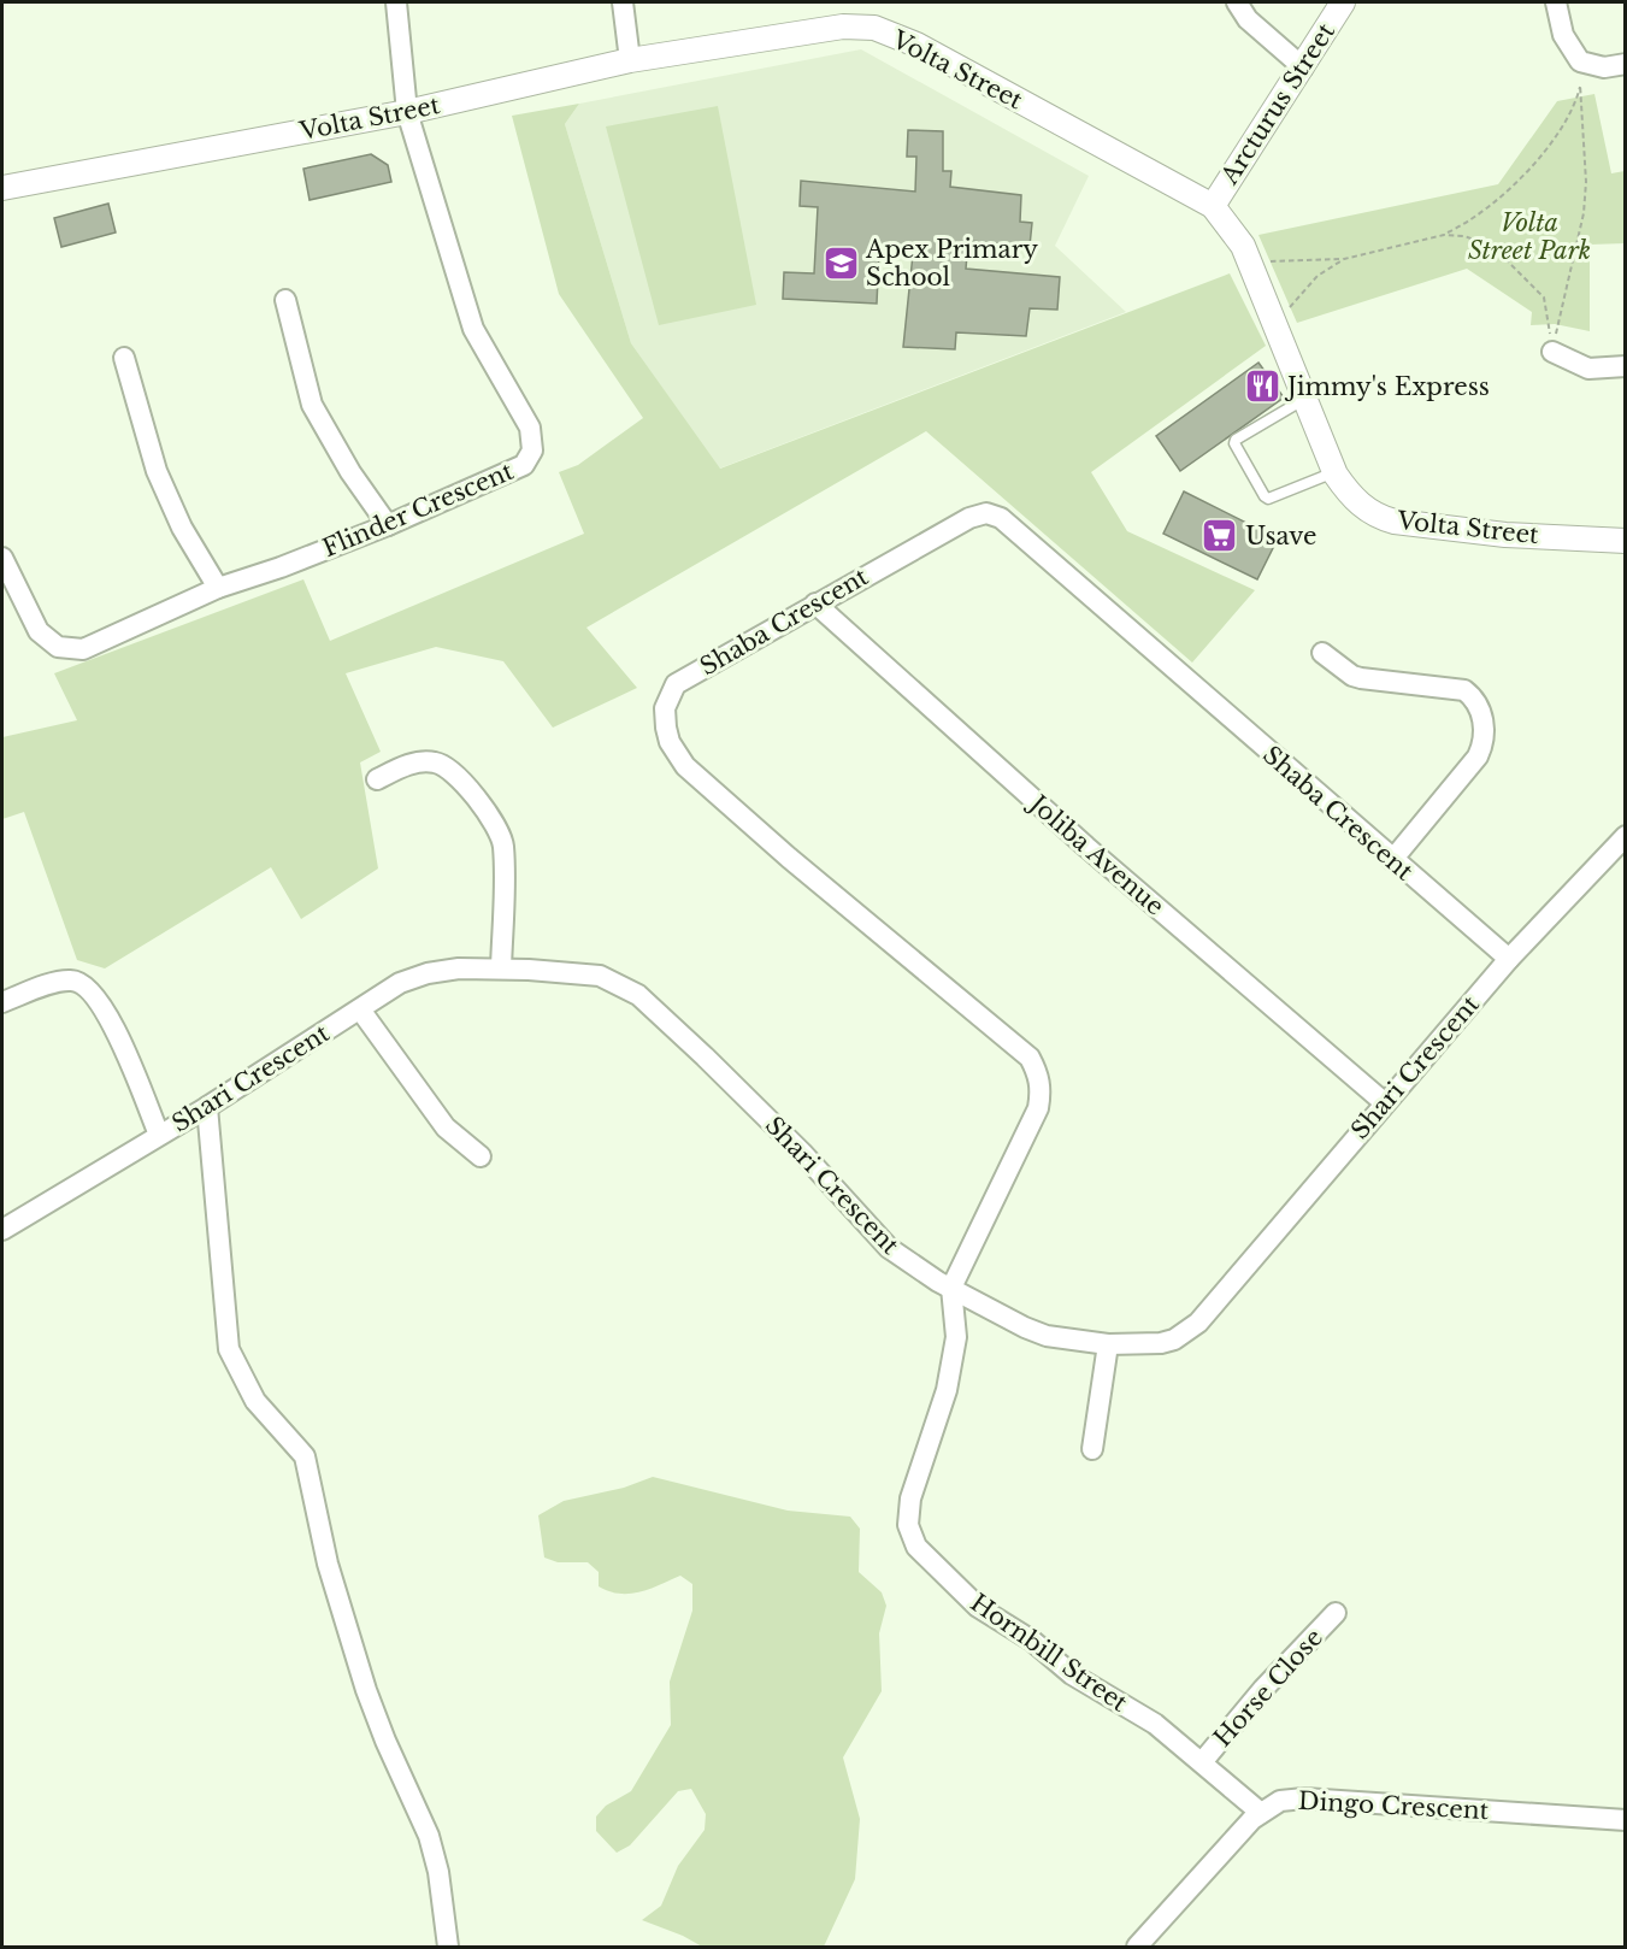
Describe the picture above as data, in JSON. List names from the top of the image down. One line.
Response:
{"streets":{"street":["Volta Street","Arcturus Street","Flinder Crescent","Shaba Crescent","Joliba Avenue","Shari Crescent","Hornbill Street","Horse Close","Dingo Crescent"]},"crossings":[["Volta Street","Arcturus Street"],["Volta Street","Flinder Crescent"],["Shaba Crescent","Joliba Avenue"],["Shaba Crescent","Shari Crescent"],["Shaba Crescent","Hornbill Street"],["Joliba Avenue","Shari Crescent"],["Shari Crescent","Hornbill Street"],["Hornbill Street","Horse Close"],["Hornbill Street","Dingo Crescent"]],"parks":["Volta Street Park"],"places":{"school or university":["Apex Primary School"],"restaurant":["Jimmy's Express"],"supermarket":["Usave"]}}
